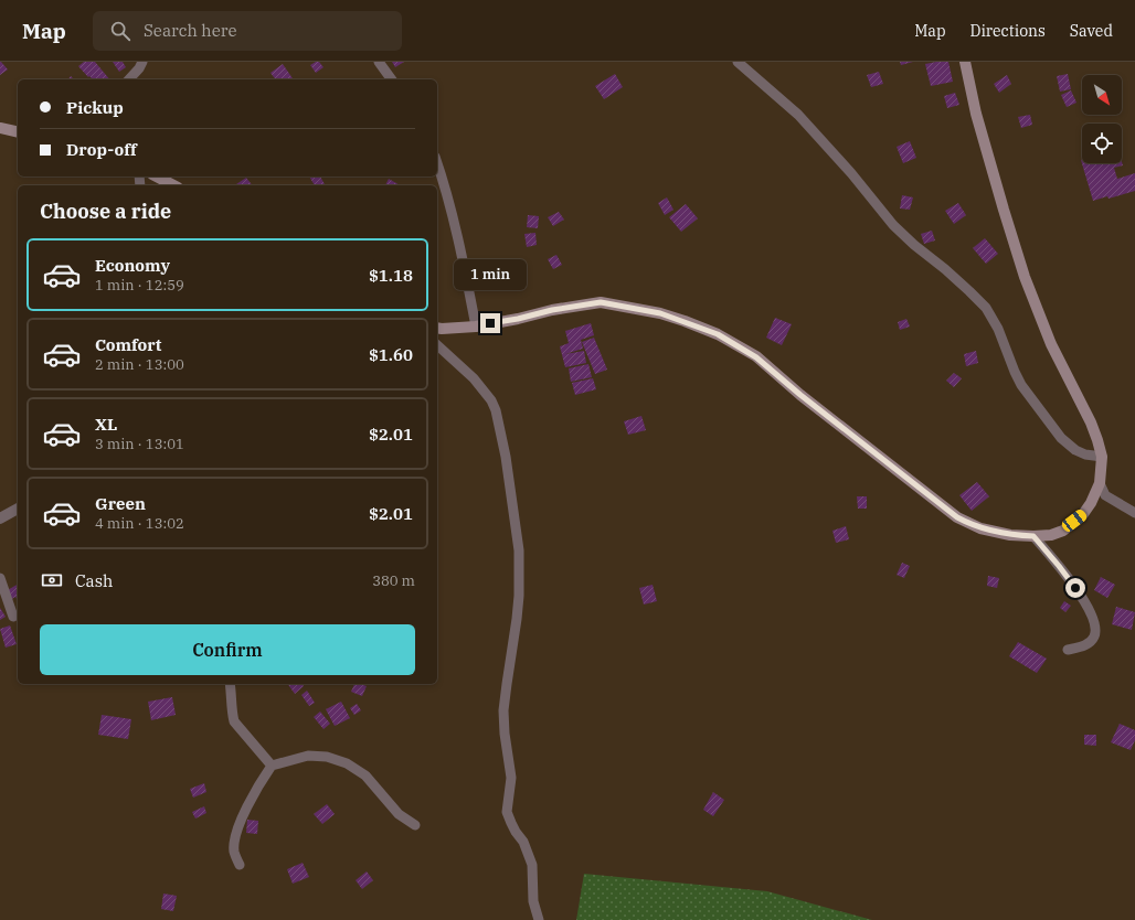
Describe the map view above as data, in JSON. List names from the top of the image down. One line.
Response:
{"north":"bottom right","page":{"header":"Map","search":"Search here","nav":["Map","Directions","Saved"],"banner":["Pickup","Drop-off"],"heading":"Choose a ride","list":[{"name":"Economy","note":"1 min · 12:59","value":"$1.18"},{"name":"Comfort","note":"2 min · 13:00","value":"$1.60"},{"name":"XL","note":"3 min · 13:01","value":"$2.01"},{"name":"Green","note":"4 min · 13:02","value":"$2.01"}],"bubble":"1 min","pay":["Cash","380 m"],"buttons":"Confirm"}}
